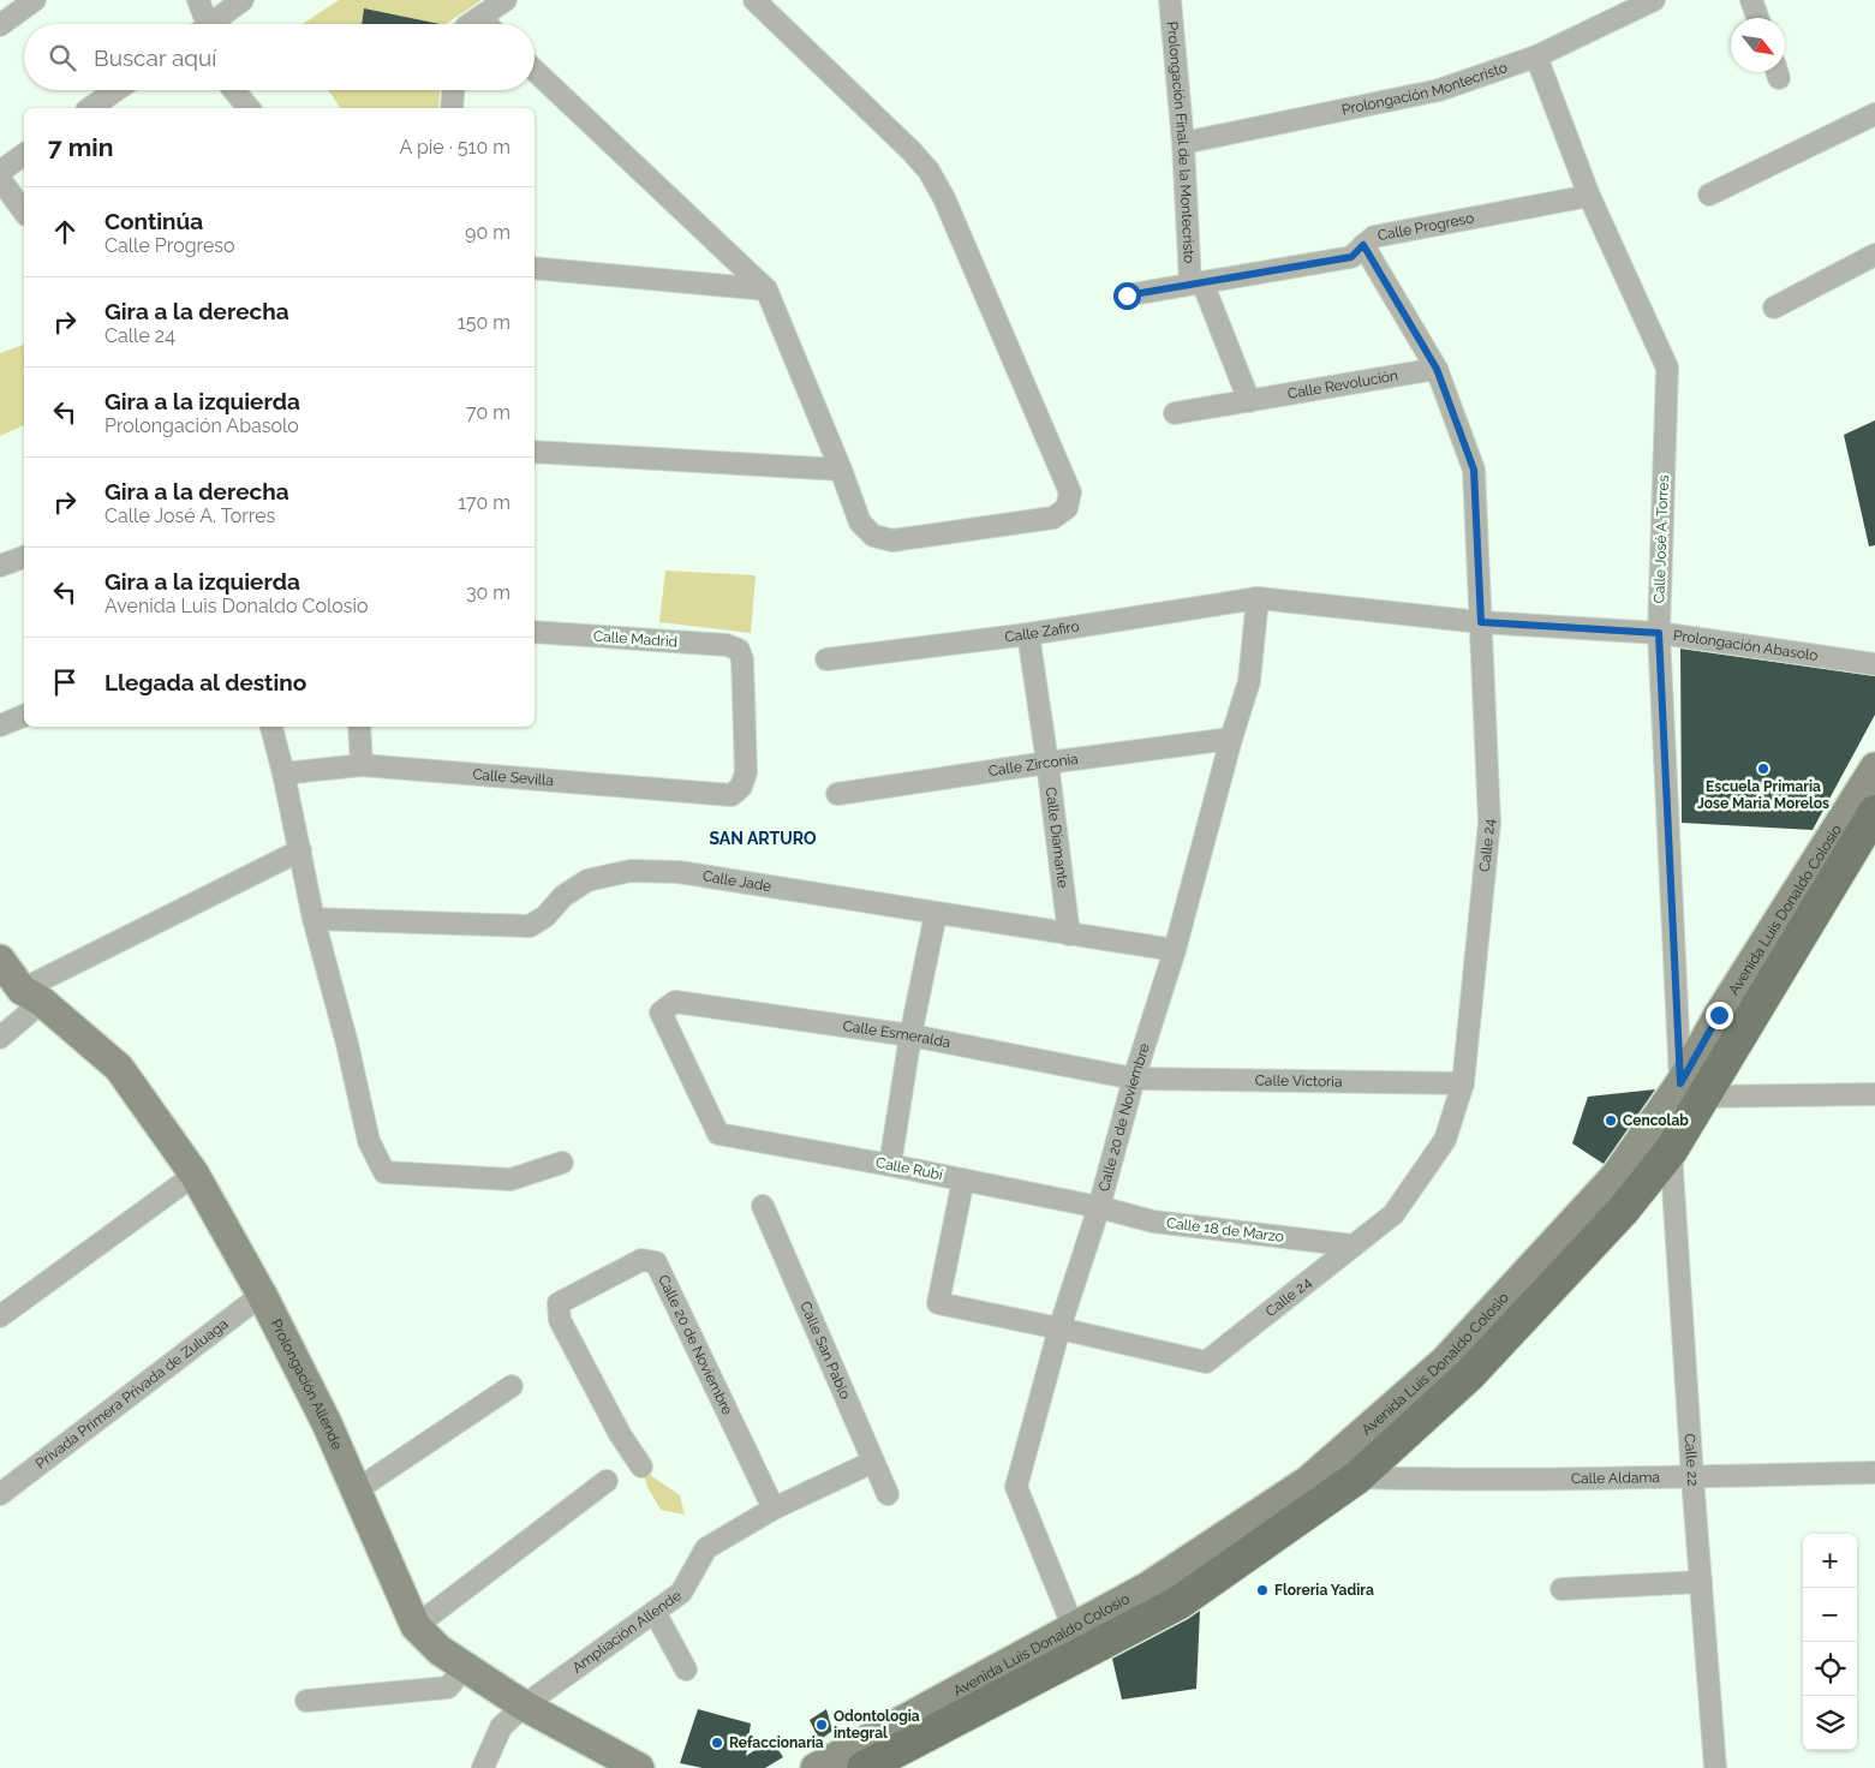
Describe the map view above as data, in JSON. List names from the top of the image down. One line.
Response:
{"streets":{"main road":["Avenida Luis Donaldo Colosio","Prolongación Allende"],"street":["Prolongación Montecristo","Prolongación Final de la Montecristo","Calle Progreso","Calle Revolución","Calle José A. Torres","Calle Zafiro","Calle Madrid","Prolongación Abasolo","Calle Zirconia","Calle Sevilla","Calle Diamante","Calle 24","Calle Jade","Calle Esmeralda","Calle Victoria","Calle 20 de Noviembre","Calle Rubí","Calle 18 de Marzo","Calle San Pablo","Privada Primera Privada de Zuluaga","Calle 22","Calle Aldama","Ampliación Allende"]},"crossings":[["Prolongación Montecristo","Prolongación Final de la Montecristo"],["Prolongación Montecristo","Calle José A. Torres"],["Prolongación Final de la Montecristo","Calle Progreso"],["Prolongación Final de la Montecristo","Calle Revolución"],["Calle Progreso","Calle José A. Torres"],["Calle Progreso","Calle 24"],["Calle Revolución","Calle 24"],["Calle José A. Torres","Prolongación Abasolo"],["Calle José A. Torres","Avenida Luis Donaldo Colosio"],["Calle Zafiro","Prolongación Abasolo"],["Calle Zafiro","Calle Diamante"],["Calle Zafiro","Calle 20 de Noviembre"],["Calle Madrid","Calle Sevilla"],["Prolongación Abasolo","Calle 24"],["Prolongación Abasolo","Calle 20 de Noviembre"],["Calle Zirconia","Calle Diamante"],["Calle Zirconia","Calle 20 de Noviembre"],["Calle Diamante","Calle Jade"],["Calle 24","Calle Victoria"],["Calle 24","Calle 20 de Noviembre"],["Calle 24","Calle 18 de Marzo"],["Calle Jade","Calle 20 de Noviembre"],["Avenida Luis Donaldo Colosio","Calle 20 de Noviembre"],["Avenida Luis Donaldo Colosio","Calle 22"],["Avenida Luis Donaldo Colosio","Calle Aldama"],["Calle Esmeralda","Calle Victoria"],["Calle Esmeralda","Calle 20 de Noviembre"],["Calle Esmeralda","Calle Rubí"],["Calle Victoria","Calle 20 de Noviembre"],["Calle 20 de Noviembre","Calle Rubí"],["Calle 20 de Noviembre","Calle 18 de Marzo"],["Calle 20 de Noviembre","Ampliación Allende"],["Calle Rubí","Calle 18 de Marzo"],["Calle San Pablo","Ampliación Allende"],["Prolongación Allende","Privada Primera Privada de Zuluaga"],["Prolongación Allende","Ampliación Allende"],["Calle 22","Calle Aldama"]],"districts":["SAN ARTURO"],"places":["Escuela Primaria Jose Maria Morelos","Cencolab","Floreria Yadira","Odontologia integral","Refaccionaria"],"north":"bottom right","page":{"search":"Buscar aquí","heading":["7 min","A pie · 510 m"],"list":[["Continúa","Calle Progreso","90 m"],["Gira a la derecha","Calle 24","150 m"],["Gira a la izquierda","Prolongación Abasolo","70 m"],["Gira a la derecha","Calle José A. Torres","170 m"],["Gira a la izquierda","Avenida Luis Donaldo Colosio","30 m"],"Llegada al destino"],"map_buttons":["+","−"]}}
